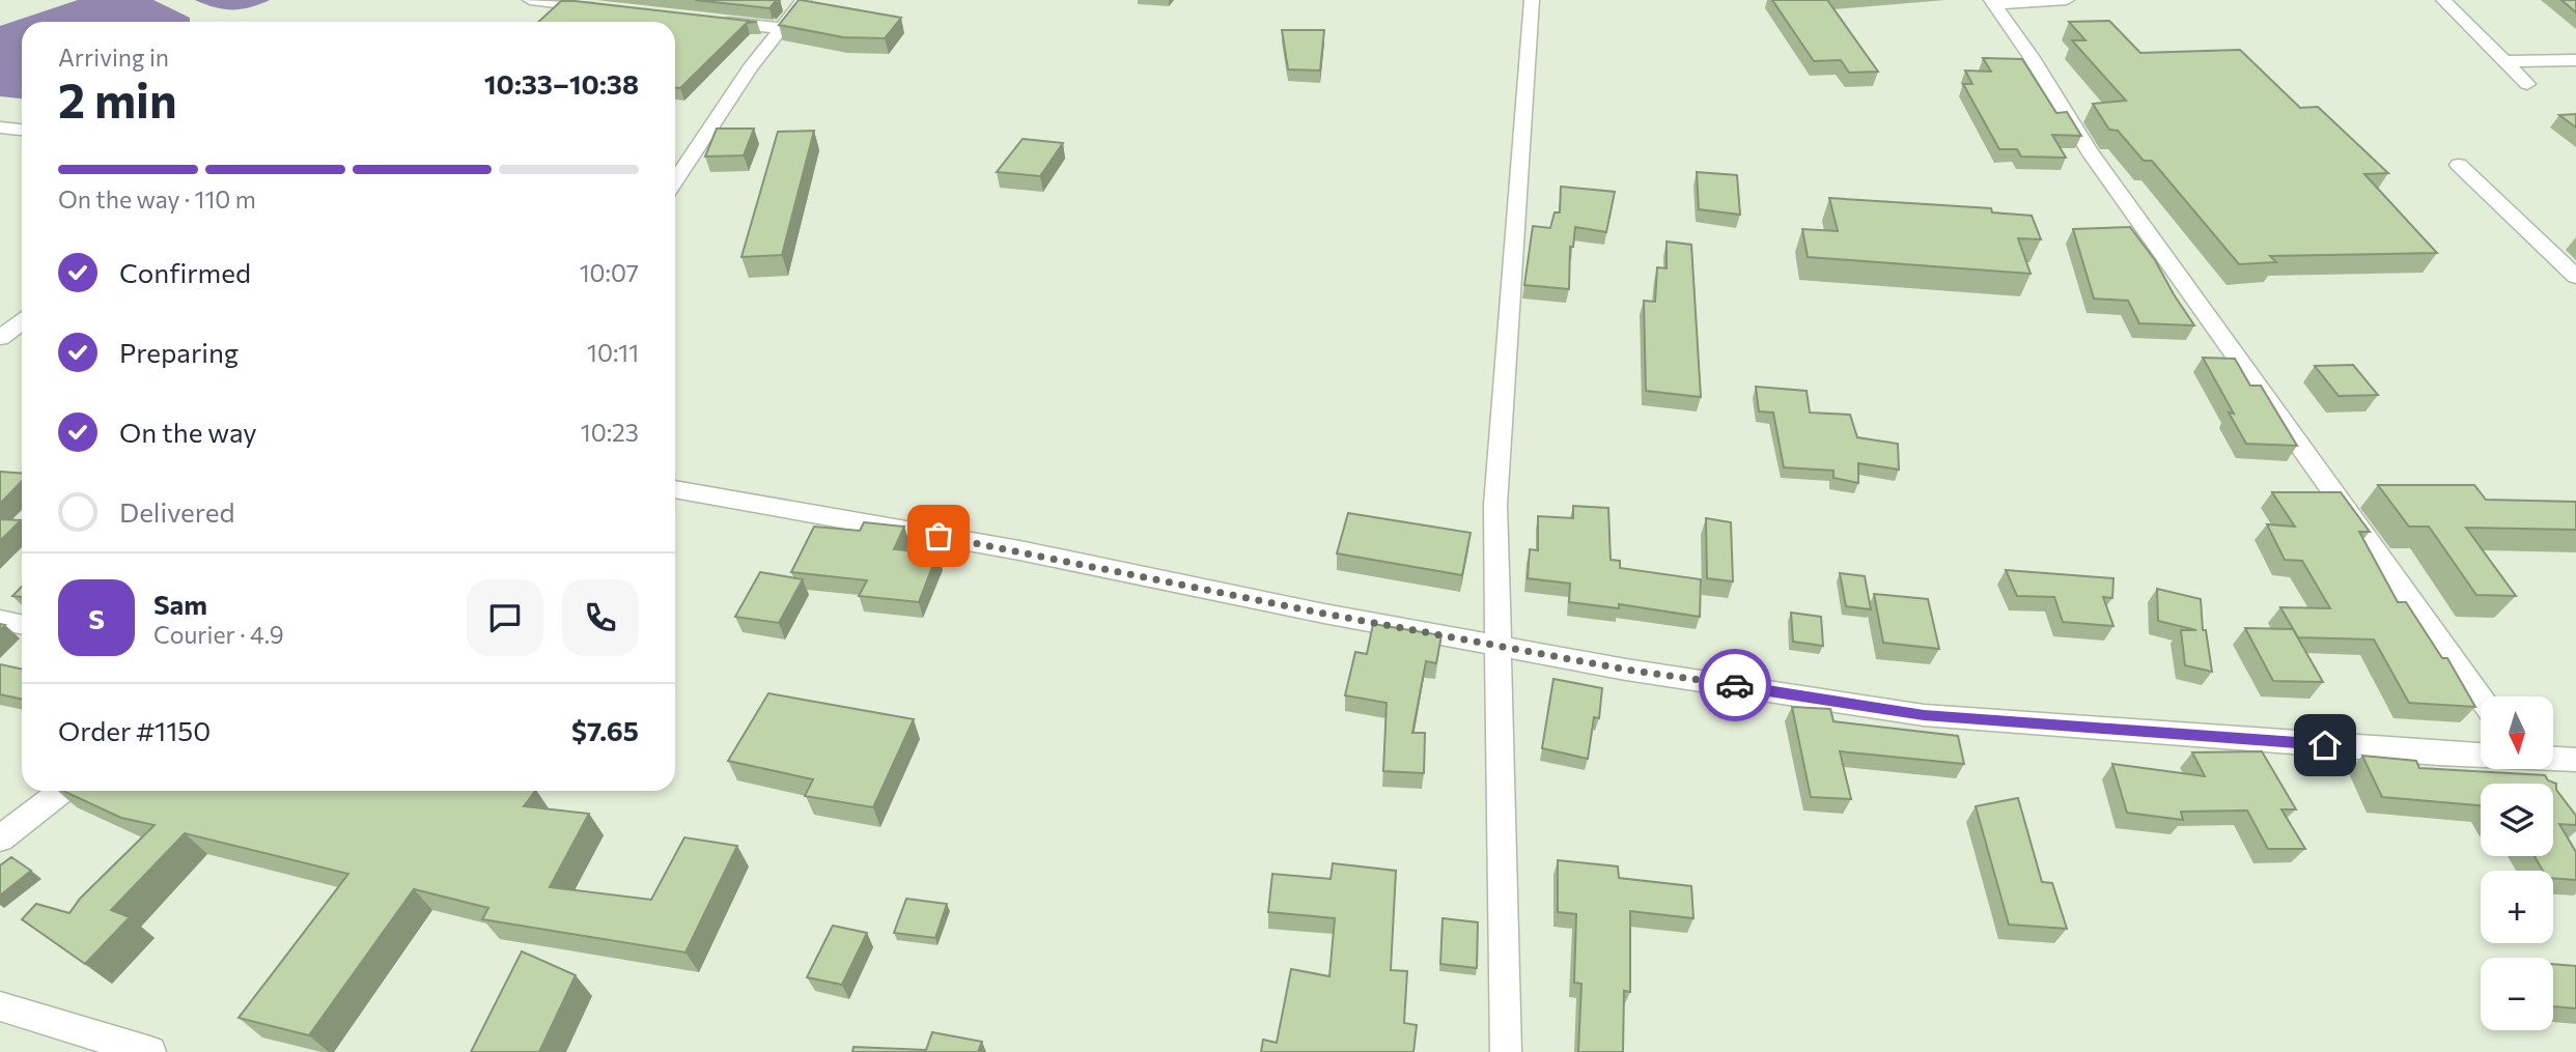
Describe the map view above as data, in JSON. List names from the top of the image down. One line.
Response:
{"north":"bottom","page":{"heading":["2 min","Arriving in","10:33–10:38"],"panel":["Sam","Courier · 4.9","Order #1150","$7.65"],"bar":"On the way · 110 m","list":[["Confirmed","10:07"],["Preparing","10:11"],["On the way","10:23"],"Delivered"],"round":"S","map_buttons":["+","−"]}}
